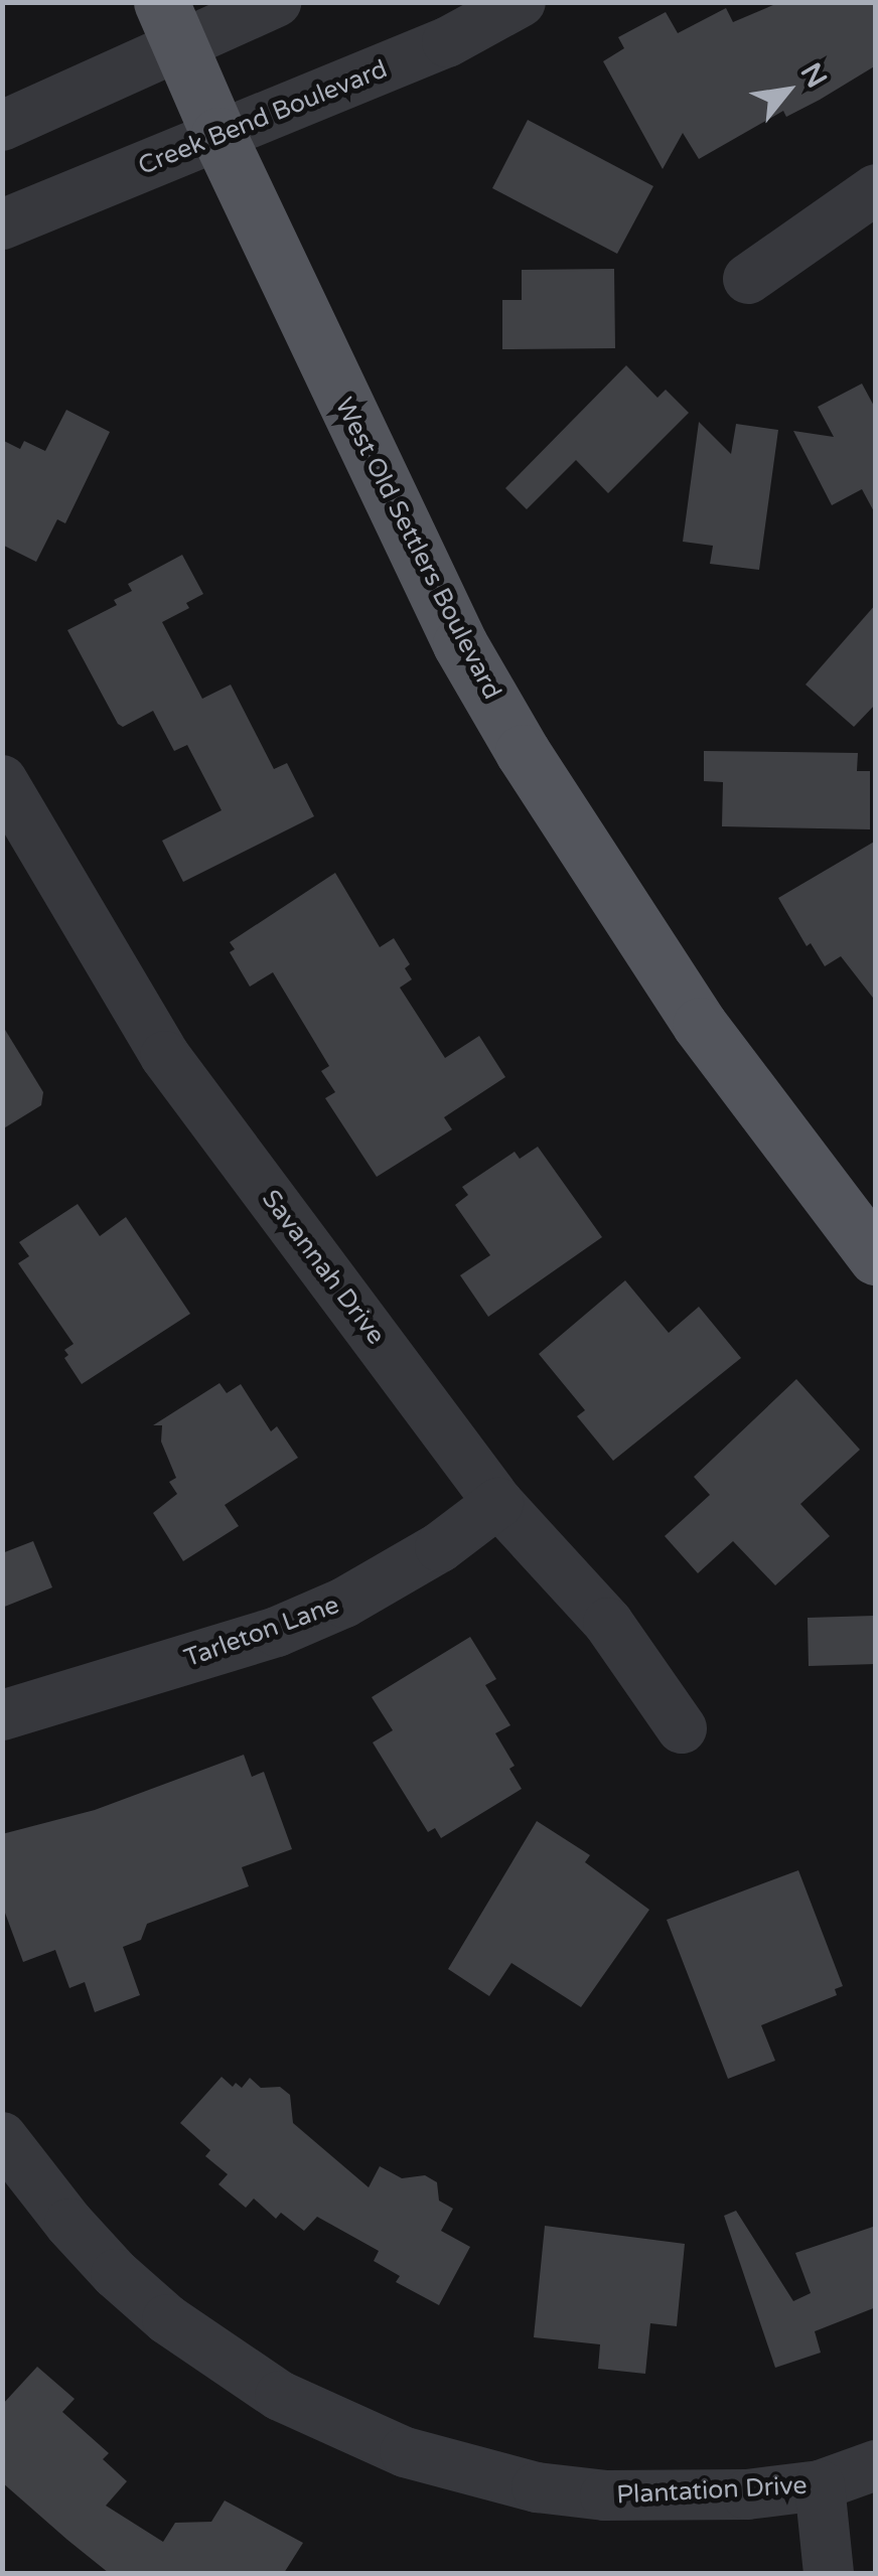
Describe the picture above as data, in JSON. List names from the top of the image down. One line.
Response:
{"streets":{"main road":["West Old Settlers Boulevard"],"street":["Creek Bend Boulevard","Savannah Drive","Tarleton Lane","Plantation Drive"]},"crossings":[["Creek Bend Boulevard","West Old Settlers Boulevard"],["Savannah Drive","Tarleton Lane"]],"north":"top right"}
